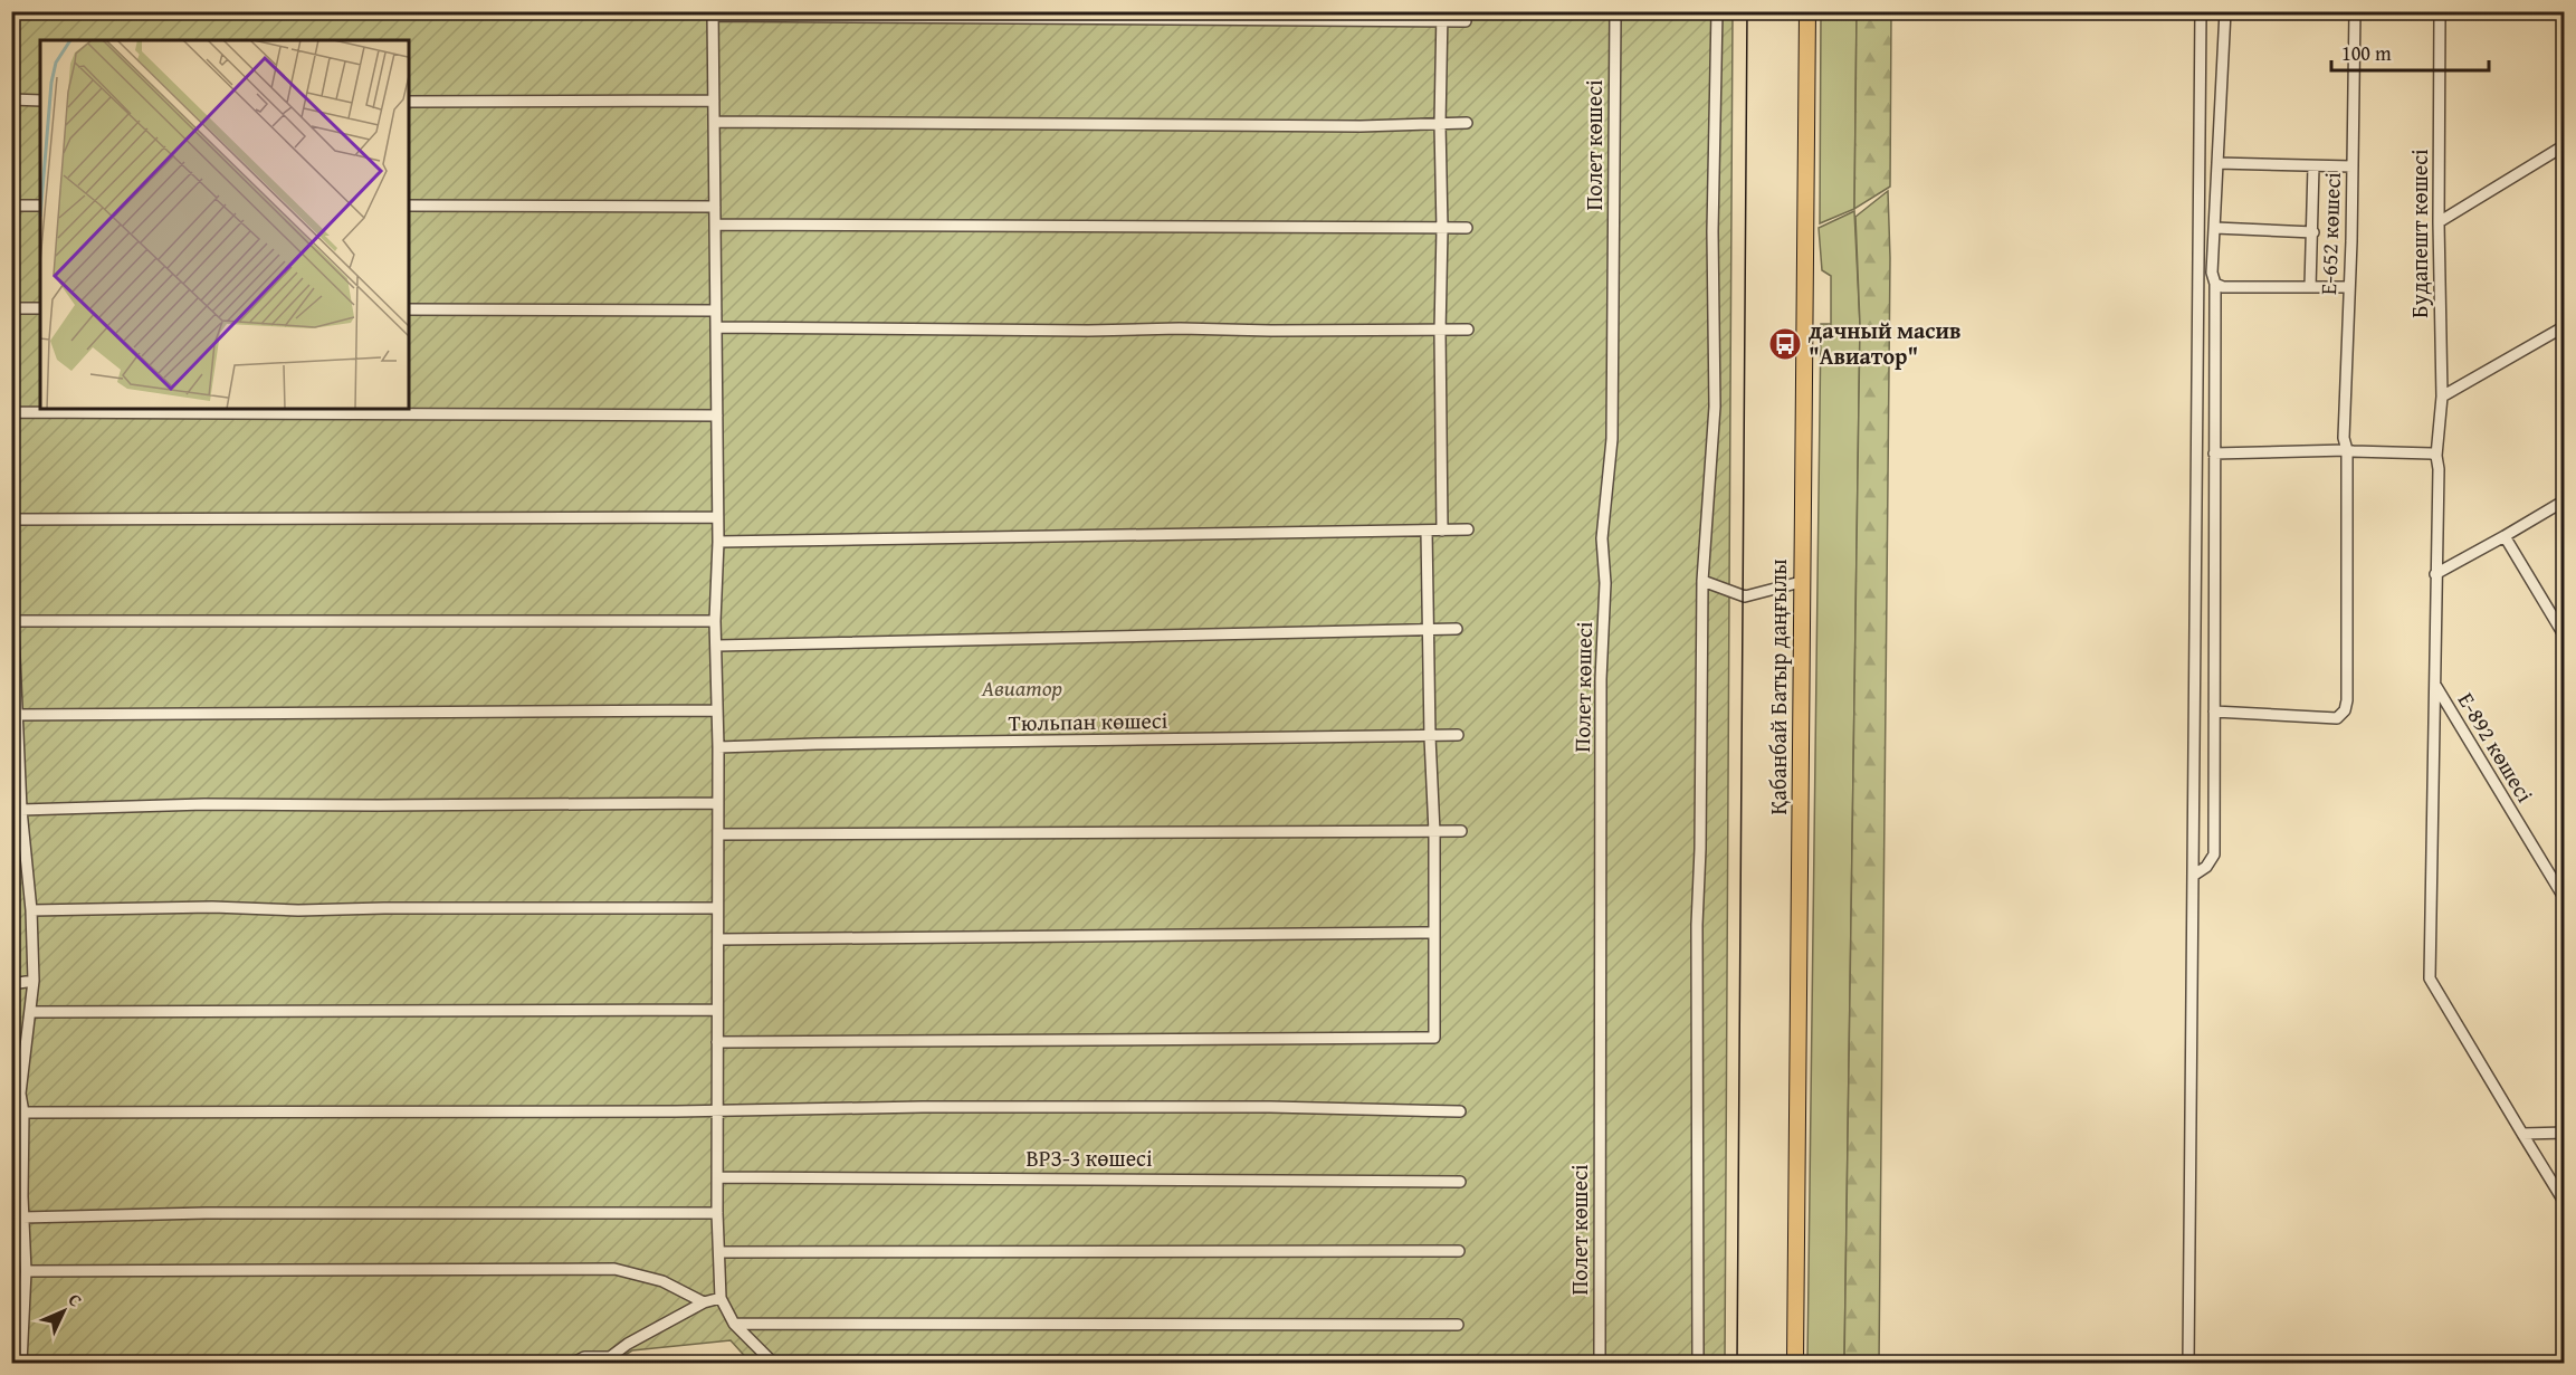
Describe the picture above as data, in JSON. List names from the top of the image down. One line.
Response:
{"streets":{"main road":["Қабанбай Батыр даңғылы"],"street":["Полет көшесі","Е-652 көшесі","Будапешт көшесі","Тюльпан көшесі","Е-892 көшесі","ВРЗ-3 көшесі"]},"crossings":[["Будапешт көшесі","Е-892 көшесі"]],"parks":["Авиатор"],"places":{"bus stop":["дачный масив \"Авиатор\""]},"scale_bar":"100 m","north":"top right"}
